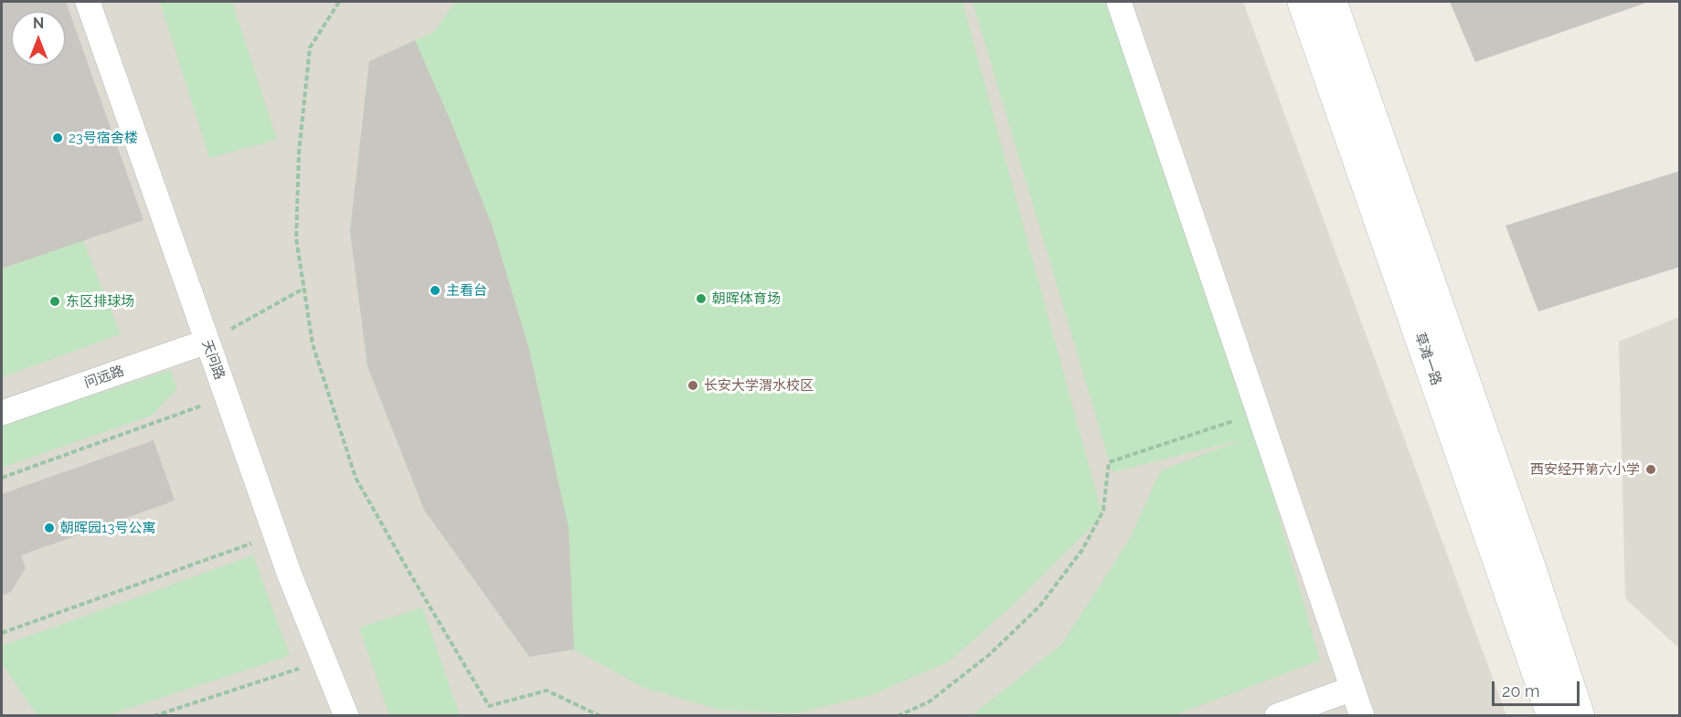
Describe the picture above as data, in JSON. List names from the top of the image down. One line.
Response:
{"streets":{"street":["草滩一路","天问路","问远路"]},"crossings":[["天问路","问远路"]],"places":["23号宿舍楼","主看台","朝晖体育场","东区排球场","长安大学渭水校区","西安经开第六小学","朝晖园13号公寓"],"scale_bar":"20 m","north":"top"}
